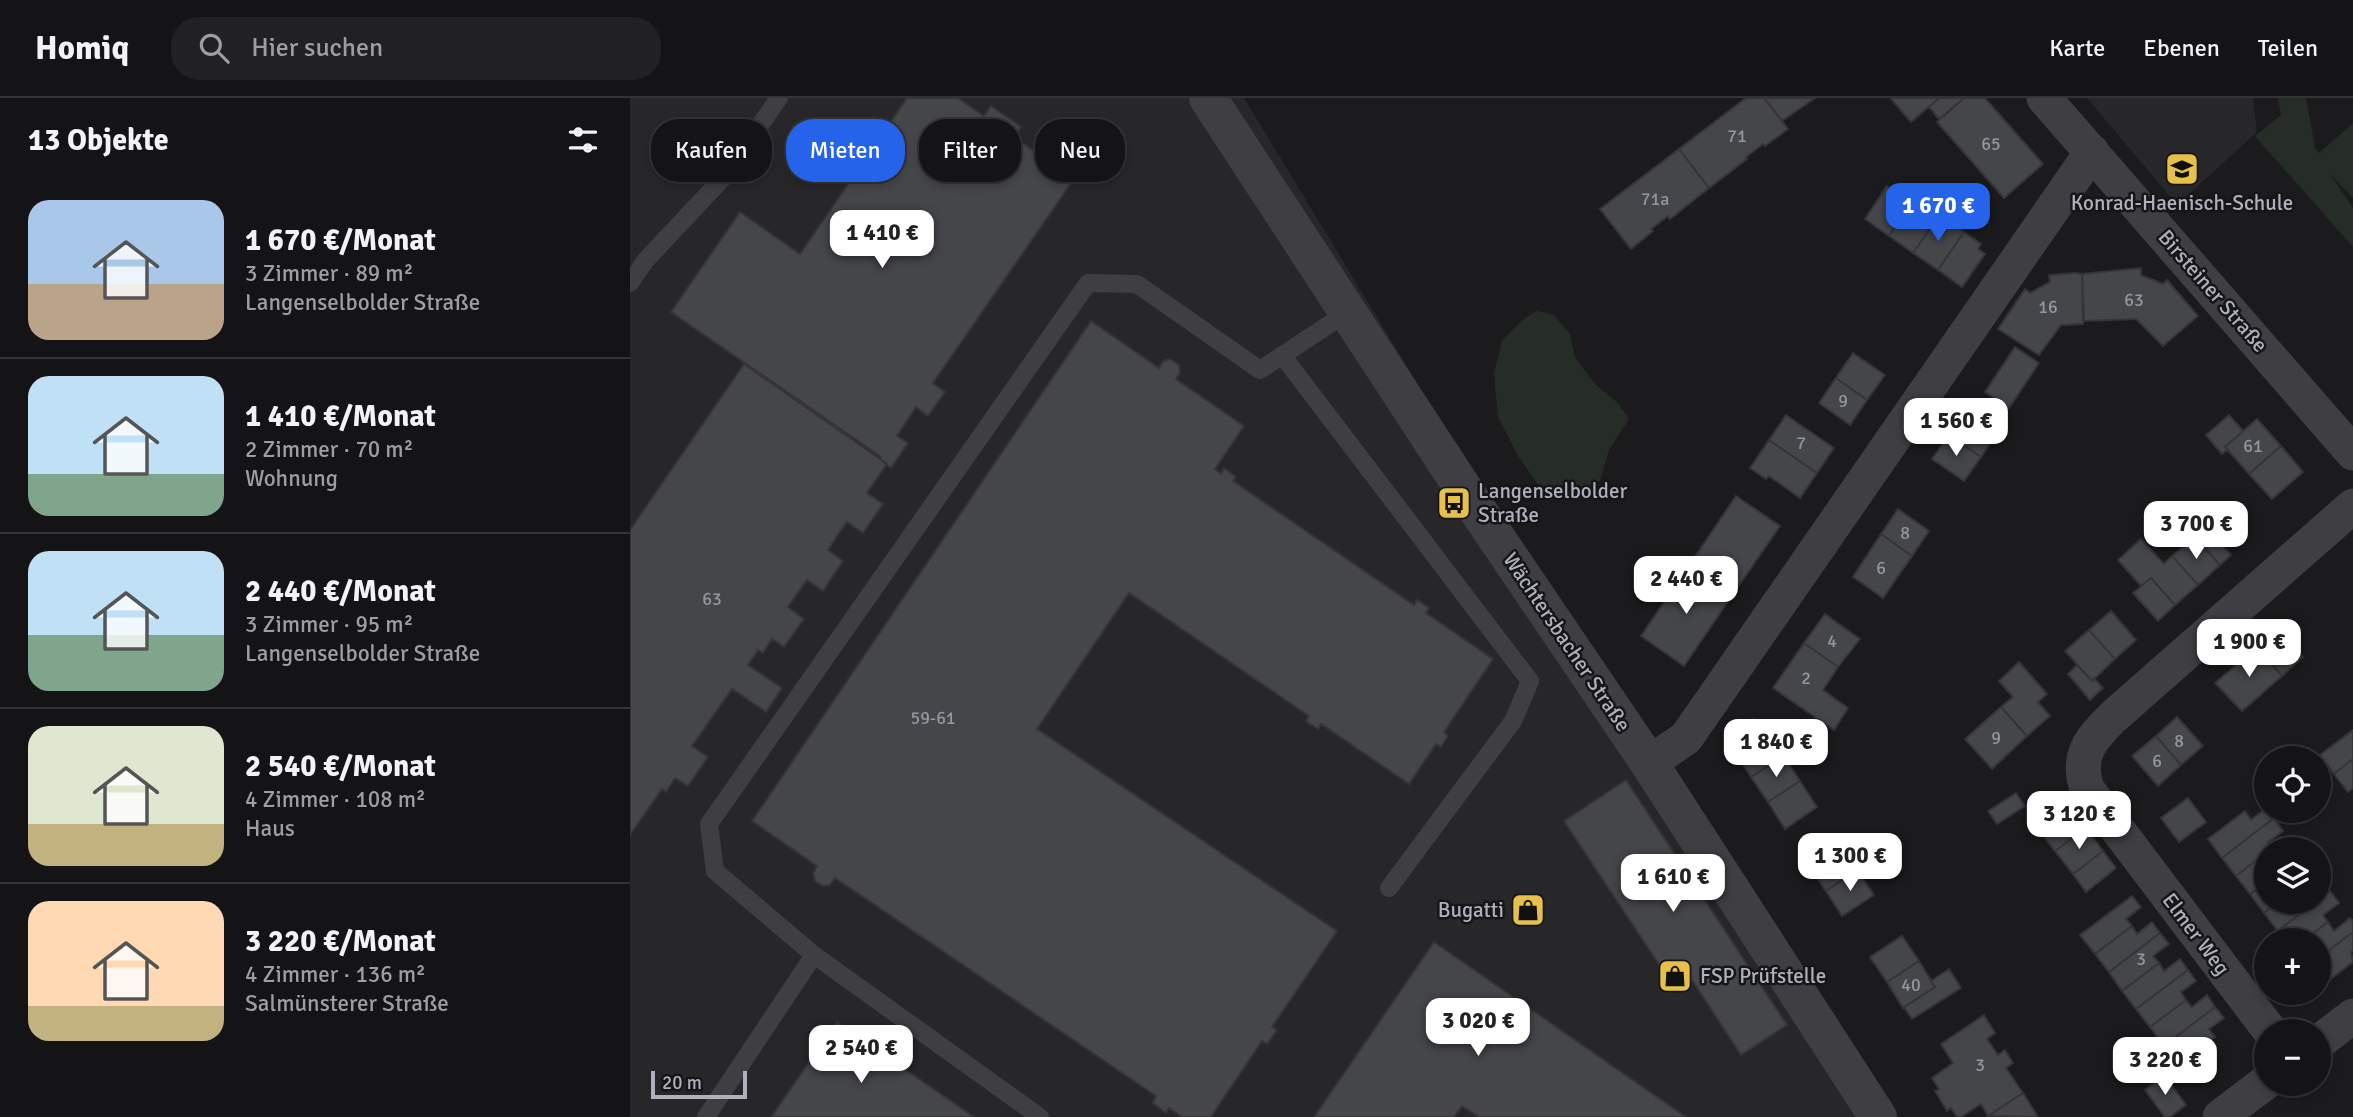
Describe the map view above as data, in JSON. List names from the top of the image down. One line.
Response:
{"streets":{"street":["Birsteiner Straße","Wächtersbacher Straße","Elmer Weg"]},"places":{"school or university":["Konrad-Haenisch-Schule"],"bus stop":["Langenselbolder Straße"],"shop":["Bugatti","FSP Prüfstelle"]},"house_numbers":["71","65","71a","63","16","9","7","61","8","6","63","4","2","59-61","9","8","6","3","40","3"],"scale_bar":"20 m","page":{"header":"Homiq","search":"Hier suchen","nav":["Karte","Ebenen","Teilen"],"heading":"13 Objekte","chip":["Kaufen","Mieten","Filter","Neu"],"list":[{"name":"1 670 €/Monat","note":"3 Zimmer · 89 m² · Langenselbolder Straße"},{"name":"1 410 €/Monat","note":"2 Zimmer · 70 m² · Wohnung"},{"name":"2 440 €/Monat","note":"3 Zimmer · 95 m² · Langenselbolder Straße"},{"name":"2 540 €/Monat","note":"4 Zimmer · 108 m² · Haus"},{"name":"3 220 €/Monat","note":"4 Zimmer · 136 m² · Salmünsterer Straße"}],"price":["1 670 €","1 410 €","1 560 €","3 700 €","2 440 €","1 900 €","1 840 €","3 120 €","1 300 €","1 610 €","3 020 €","2 540 €","3 220 €"],"map_buttons":["+","−"],"scale":"20 m"}}
